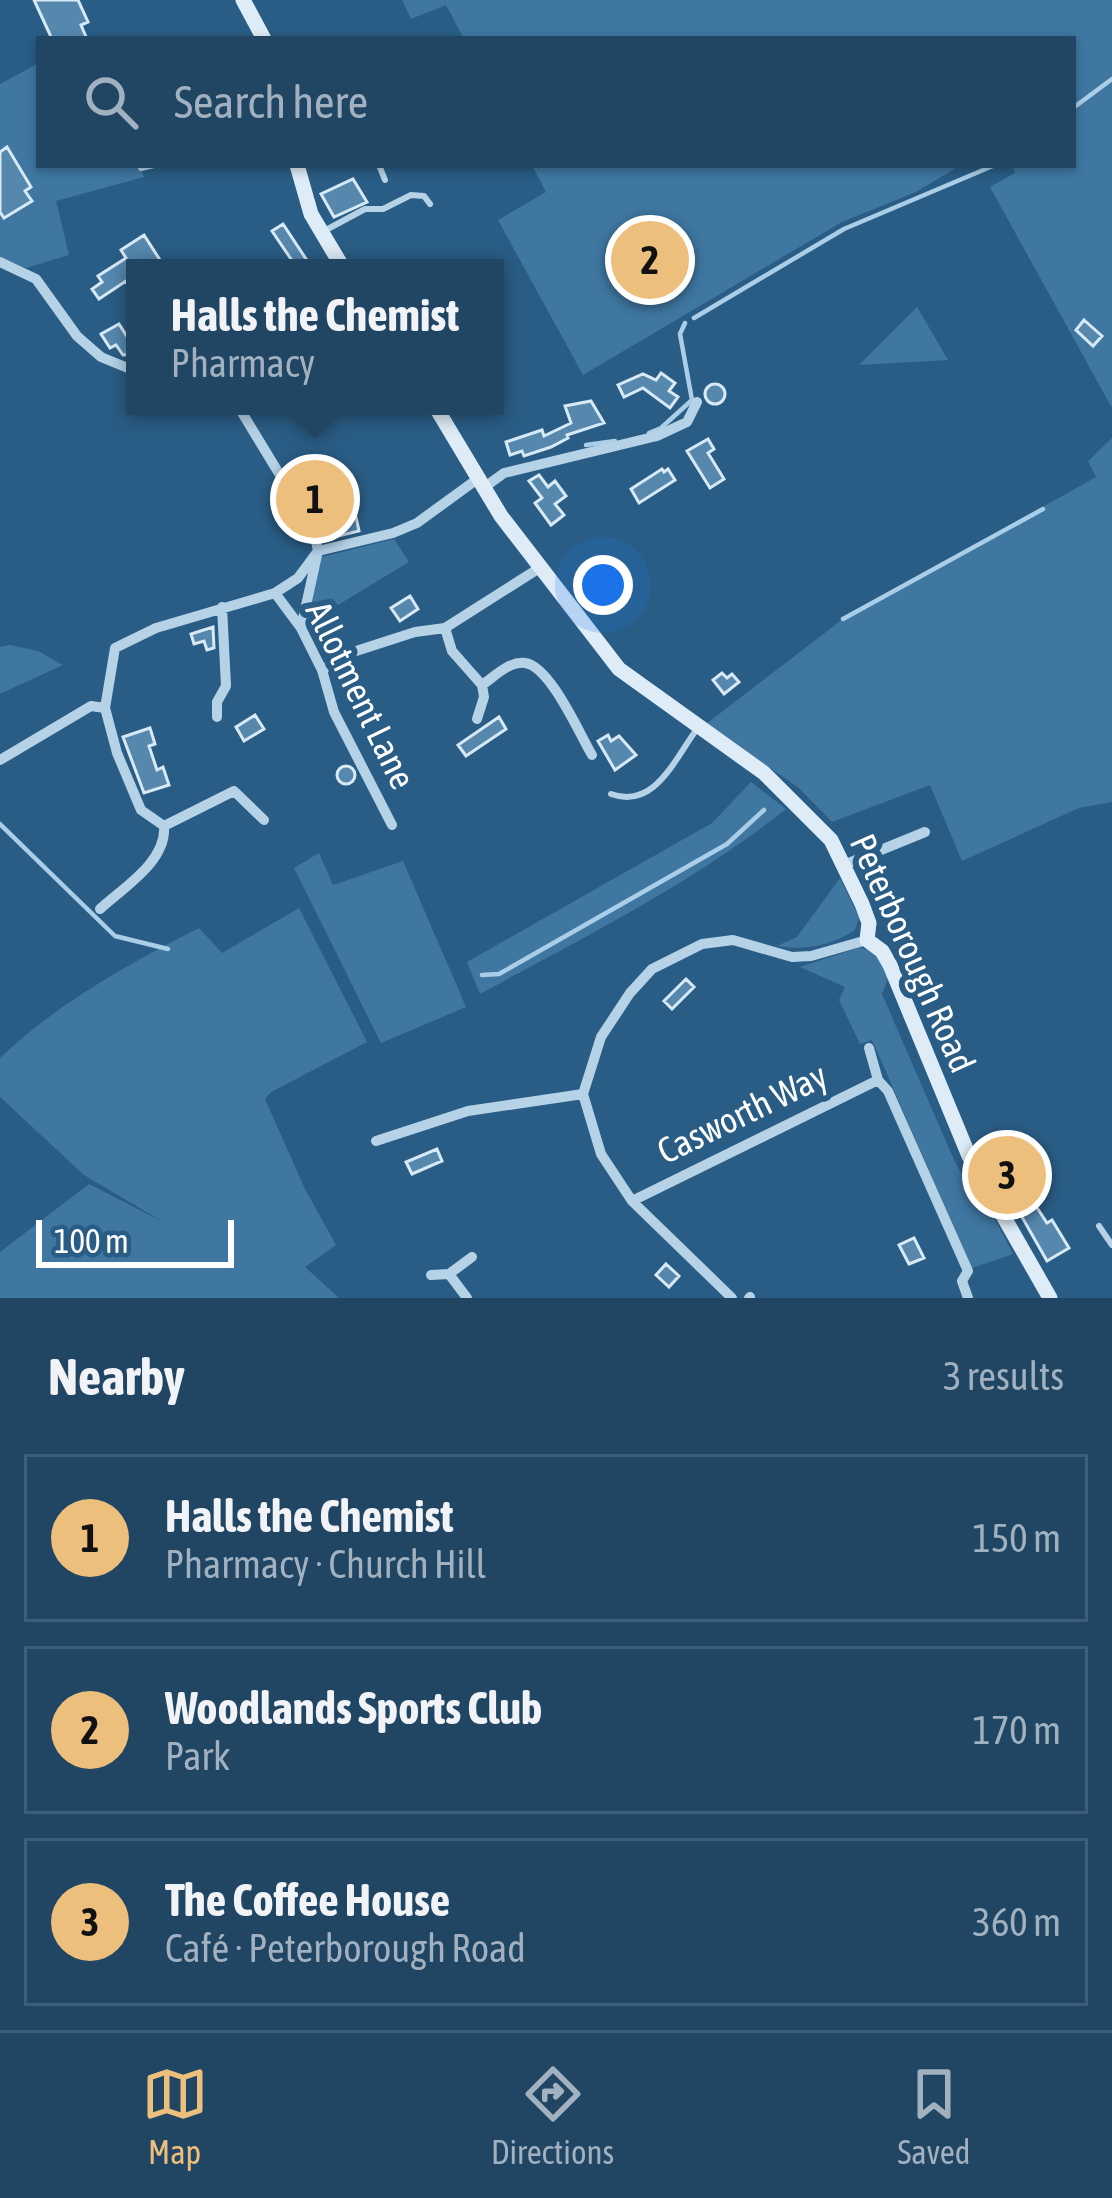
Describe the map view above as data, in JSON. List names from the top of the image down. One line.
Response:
{"streets":{"street":["Allotment Lane","Peterborough Road","Casworth Way"]},"scale_bar":"100 m","page":{"search":"Search here","pins":["2","1","3"],"popup":["Halls the Chemist","Pharmacy"],"scale":"100 m","heading":["Nearby","3 results"],"list":[{"mark":"1","name":"Halls the Chemist","note":"Pharmacy · Church Hill","value":"150 m"},{"mark":"2","name":"Woodlands Sports Club","note":"Park","value":"170 m"},{"mark":"3","name":"The Coffee House","note":"Café · Peterborough Road","value":"360 m"}],"nav":["Map","Directions","Saved"]}}
